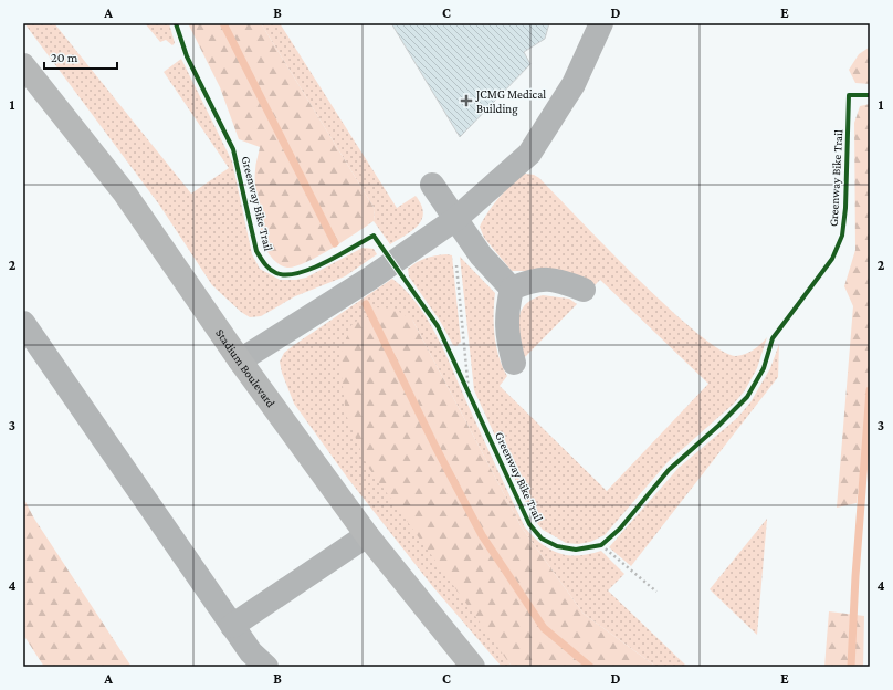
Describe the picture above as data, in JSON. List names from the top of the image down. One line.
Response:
{"streets":{"main road":["Stadium Boulevard"],"cycle path":["Greenway Bike Trail"]},"places":{"health":["JCMG Medical Building"]},"scale_bar":"20 m","grid":{"columns":["A","B","C","D","E"],"rows":["1","2","3","4"]}}
